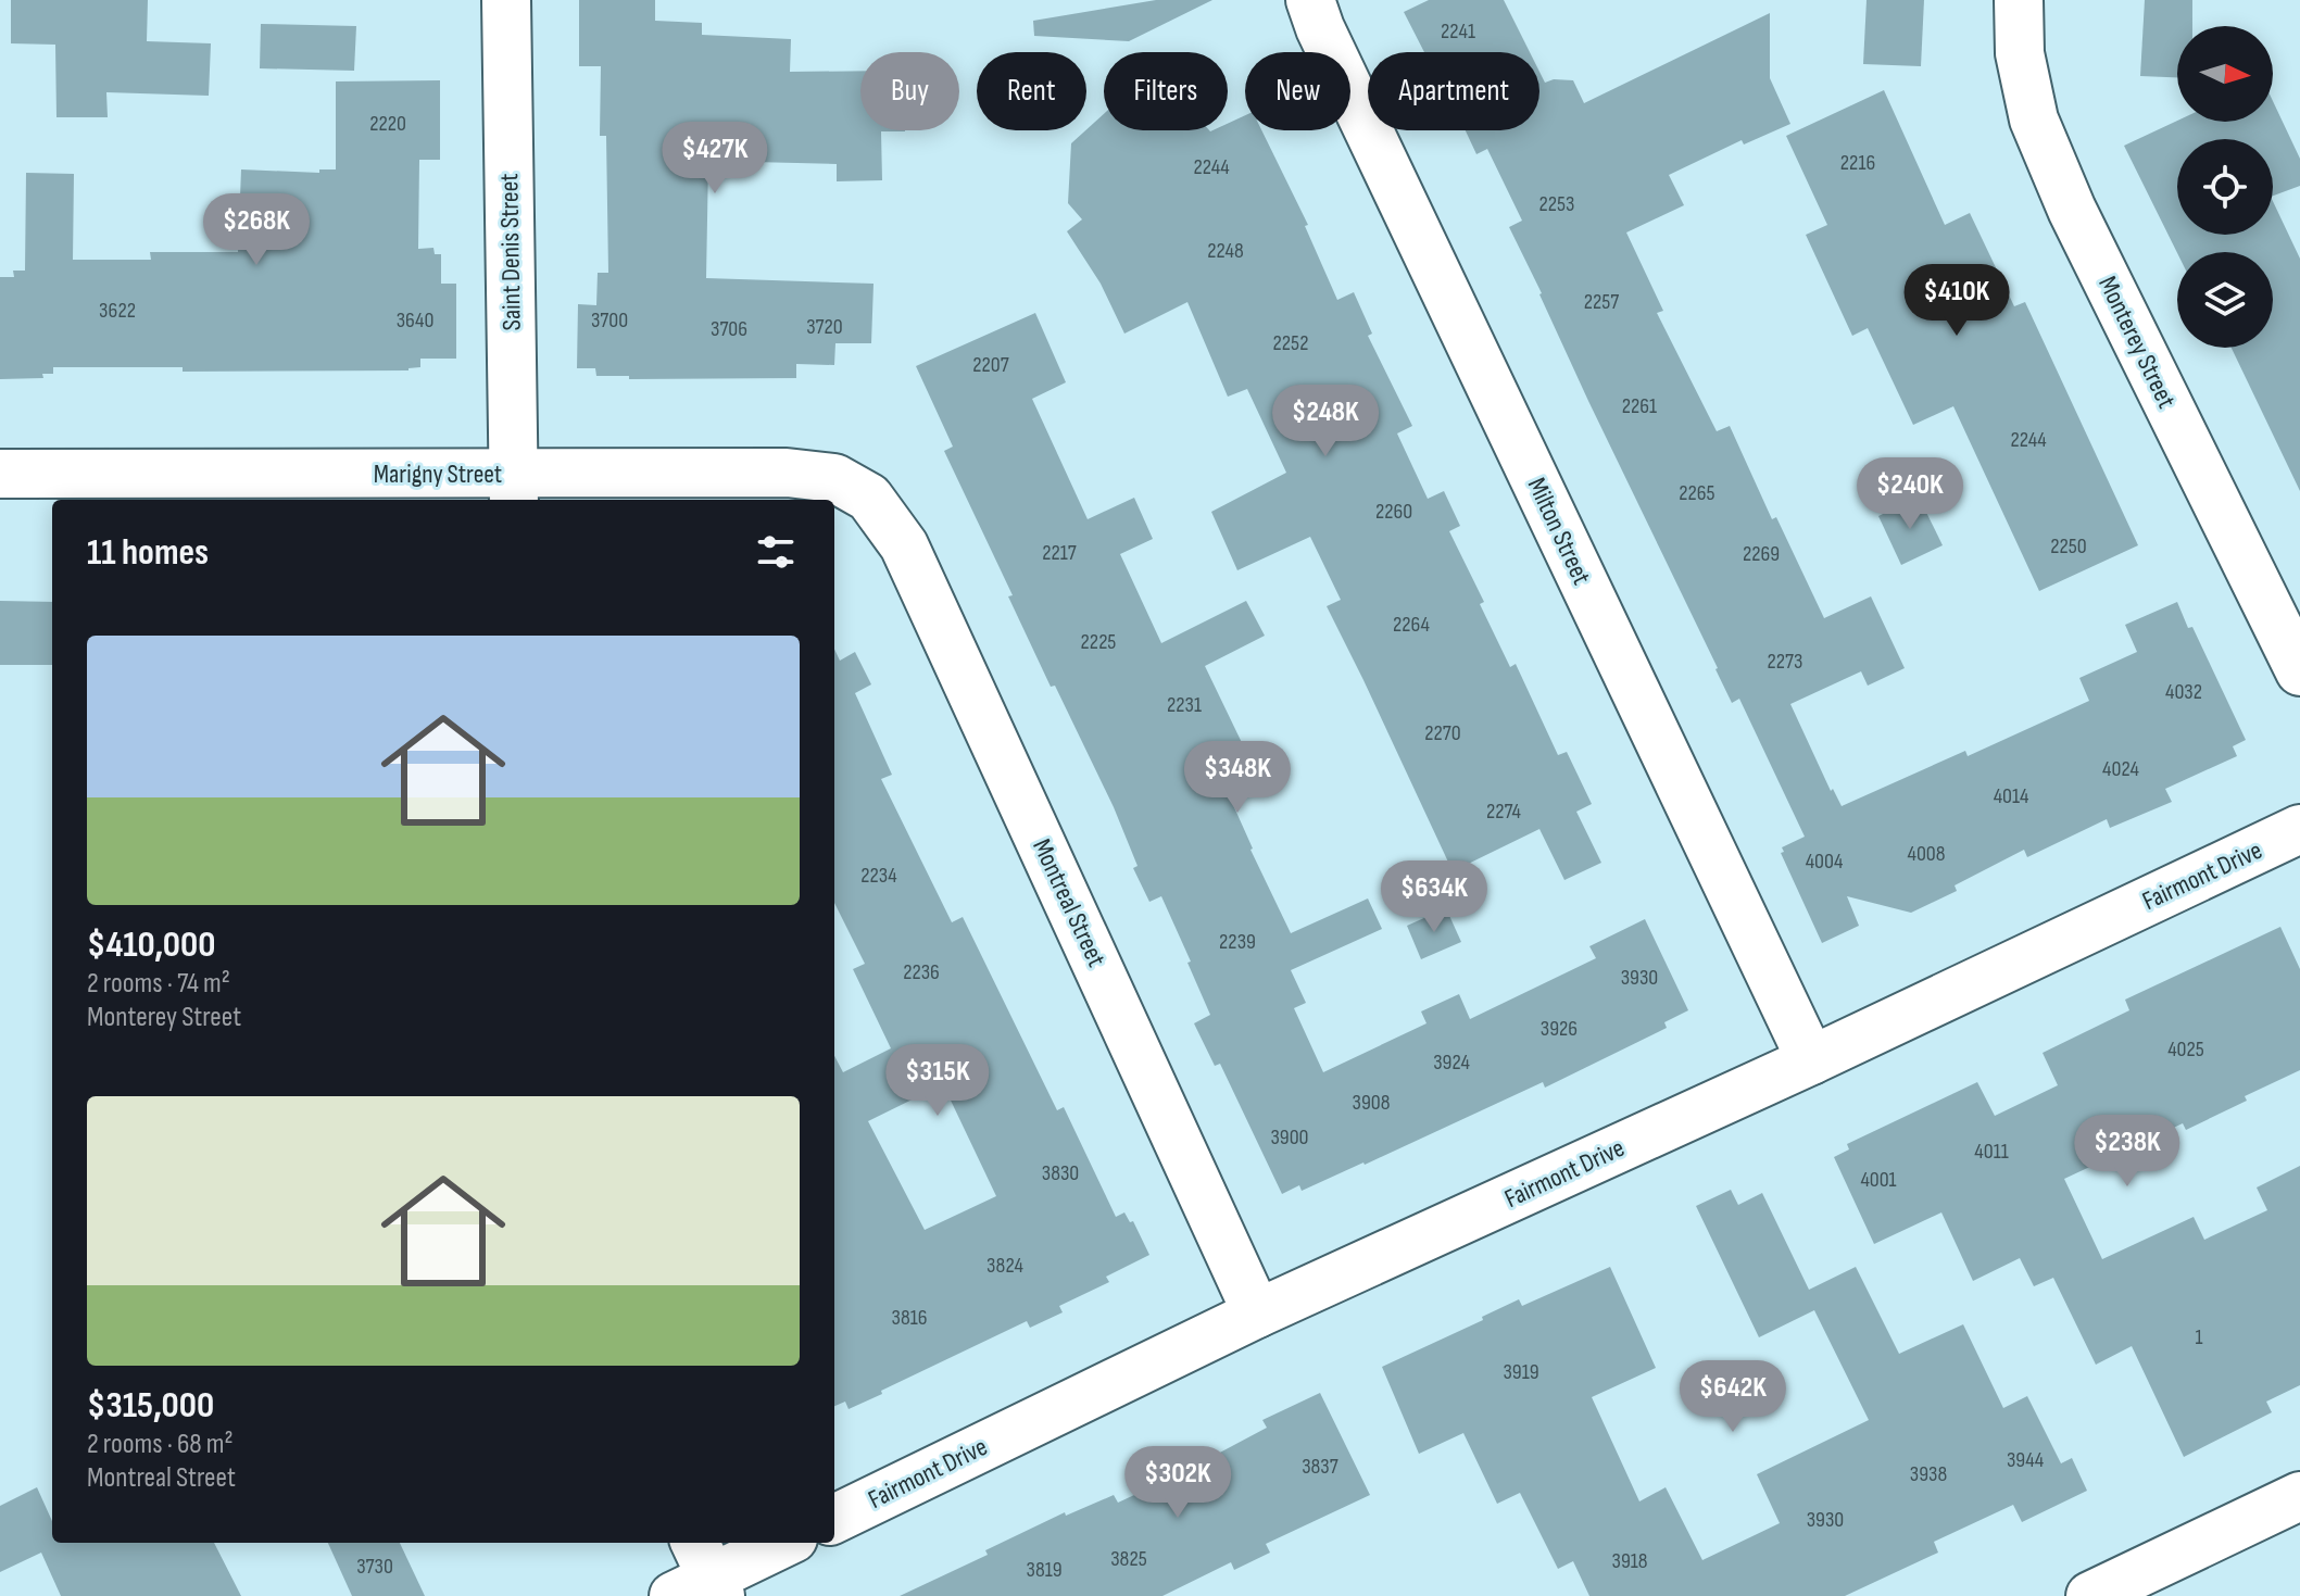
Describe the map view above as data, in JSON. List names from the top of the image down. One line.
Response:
{"streets":{"street":["Saint Denis Street","Monterey Street","Marigny Street","Milton Street","Fairmont Drive","Montreal Street"]},"crossings":[["Saint Denis Street","Marigny Street"],["Marigny Street","Montreal Street"],["Milton Street","Fairmont Drive"],["Fairmont Drive","Montreal Street"]],"house_numbers":["2241","2220","2216","2244","2253","2248","2257","3622","3640","3700","3720","3706","2252","2207","2261","2244","2265","2260","2250","2217","2269","2264","2225","2273","4032","2231","2270","4024","4014","2274","4008","4004","2234","2239","2236","3930","3926","4025","3924","3908","3900","4011","3830","4001","3824","3816","1","3919","3944","3837","3938","3930","3825","3918","3730","3819"],"north":"right","page":{"chip":["Buy","Rent","Filters","New","Apartment"],"price":["$427K","$268K","$410K","$248K","$240K","$348K","$634K","$315K","$238K","$642K","$302K"],"heading":"11 homes","list":[{"name":"$410,000","note":"2 rooms · 74 m² · Monterey Street"},{"name":"$315,000","note":"2 rooms · 68 m² · Montreal Street"}]}}
